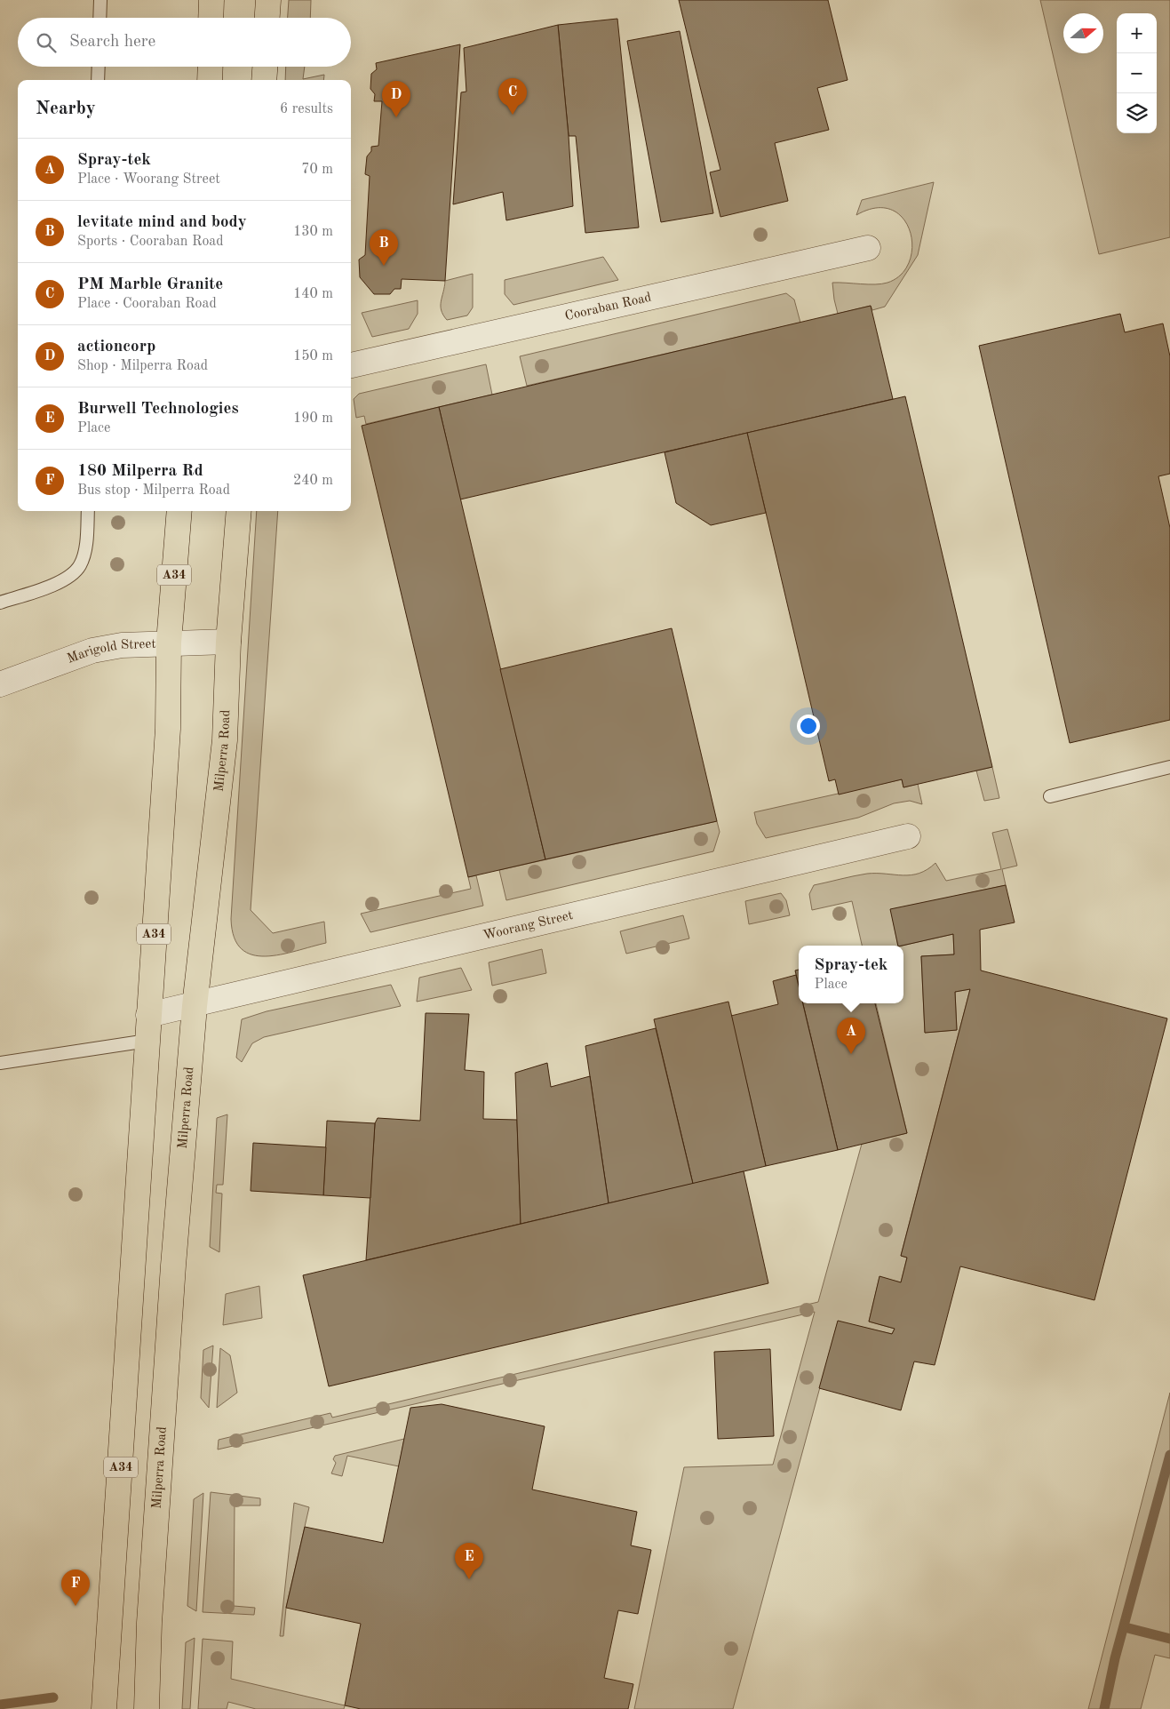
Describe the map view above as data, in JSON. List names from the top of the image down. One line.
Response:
{"streets":{"highway":["A34","Milperra Road"],"street":["Cooraban Road","Marigold Street","Woorang Street"]},"crossings":[["A34","Marigold Street"],["A34","Woorang Street"],["Marigold Street","Milperra Road"],["Milperra Road","Woorang Street"]],"north":"right","page":{"map_buttons":["+","−"],"search":"Search here","pins":["C","D","B","A","E","F"],"heading":["Nearby","6 results"],"list":[{"mark":"A","name":"Spray-tek","note":"Place · Woorang Street","value":"70 m"},{"mark":"B","name":"levitate mind and body","note":"Sports · Cooraban Road","value":"130 m"},{"mark":"C","name":"PM Marble Granite","note":"Place · Cooraban Road","value":"140 m"},{"mark":"D","name":"actioncorp","note":"Shop · Milperra Road","value":"150 m"},{"mark":"E","name":"Burwell Technologies","note":"Place","value":"190 m"},{"mark":"F","name":"180 Milperra Rd","note":"Bus stop · Milperra Road","value":"240 m"}],"popup":["Spray-tek","Place"]}}
